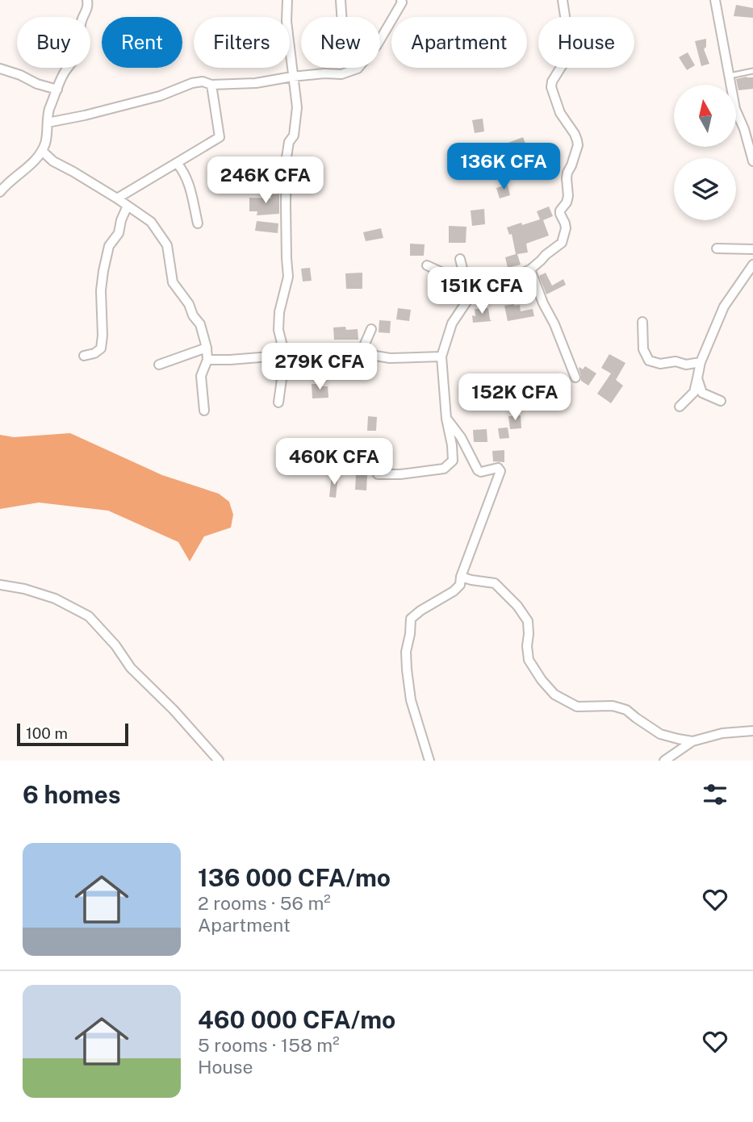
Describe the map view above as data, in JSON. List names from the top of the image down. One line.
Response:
{"scale_bar":"100 m","north":"top","page":{"chip":["Buy","Rent","Filters","New","Apartment","House"],"price":["136K CFA","246K CFA","151K CFA","279K CFA","152K CFA","460K CFA"],"scale":"100 m","heading":"6 homes","list":[{"name":"136 000 CFA/mo","note":"2 rooms · 56 m² · Apartment"},{"name":"460 000 CFA/mo","note":"5 rooms · 158 m² · House"}]}}
